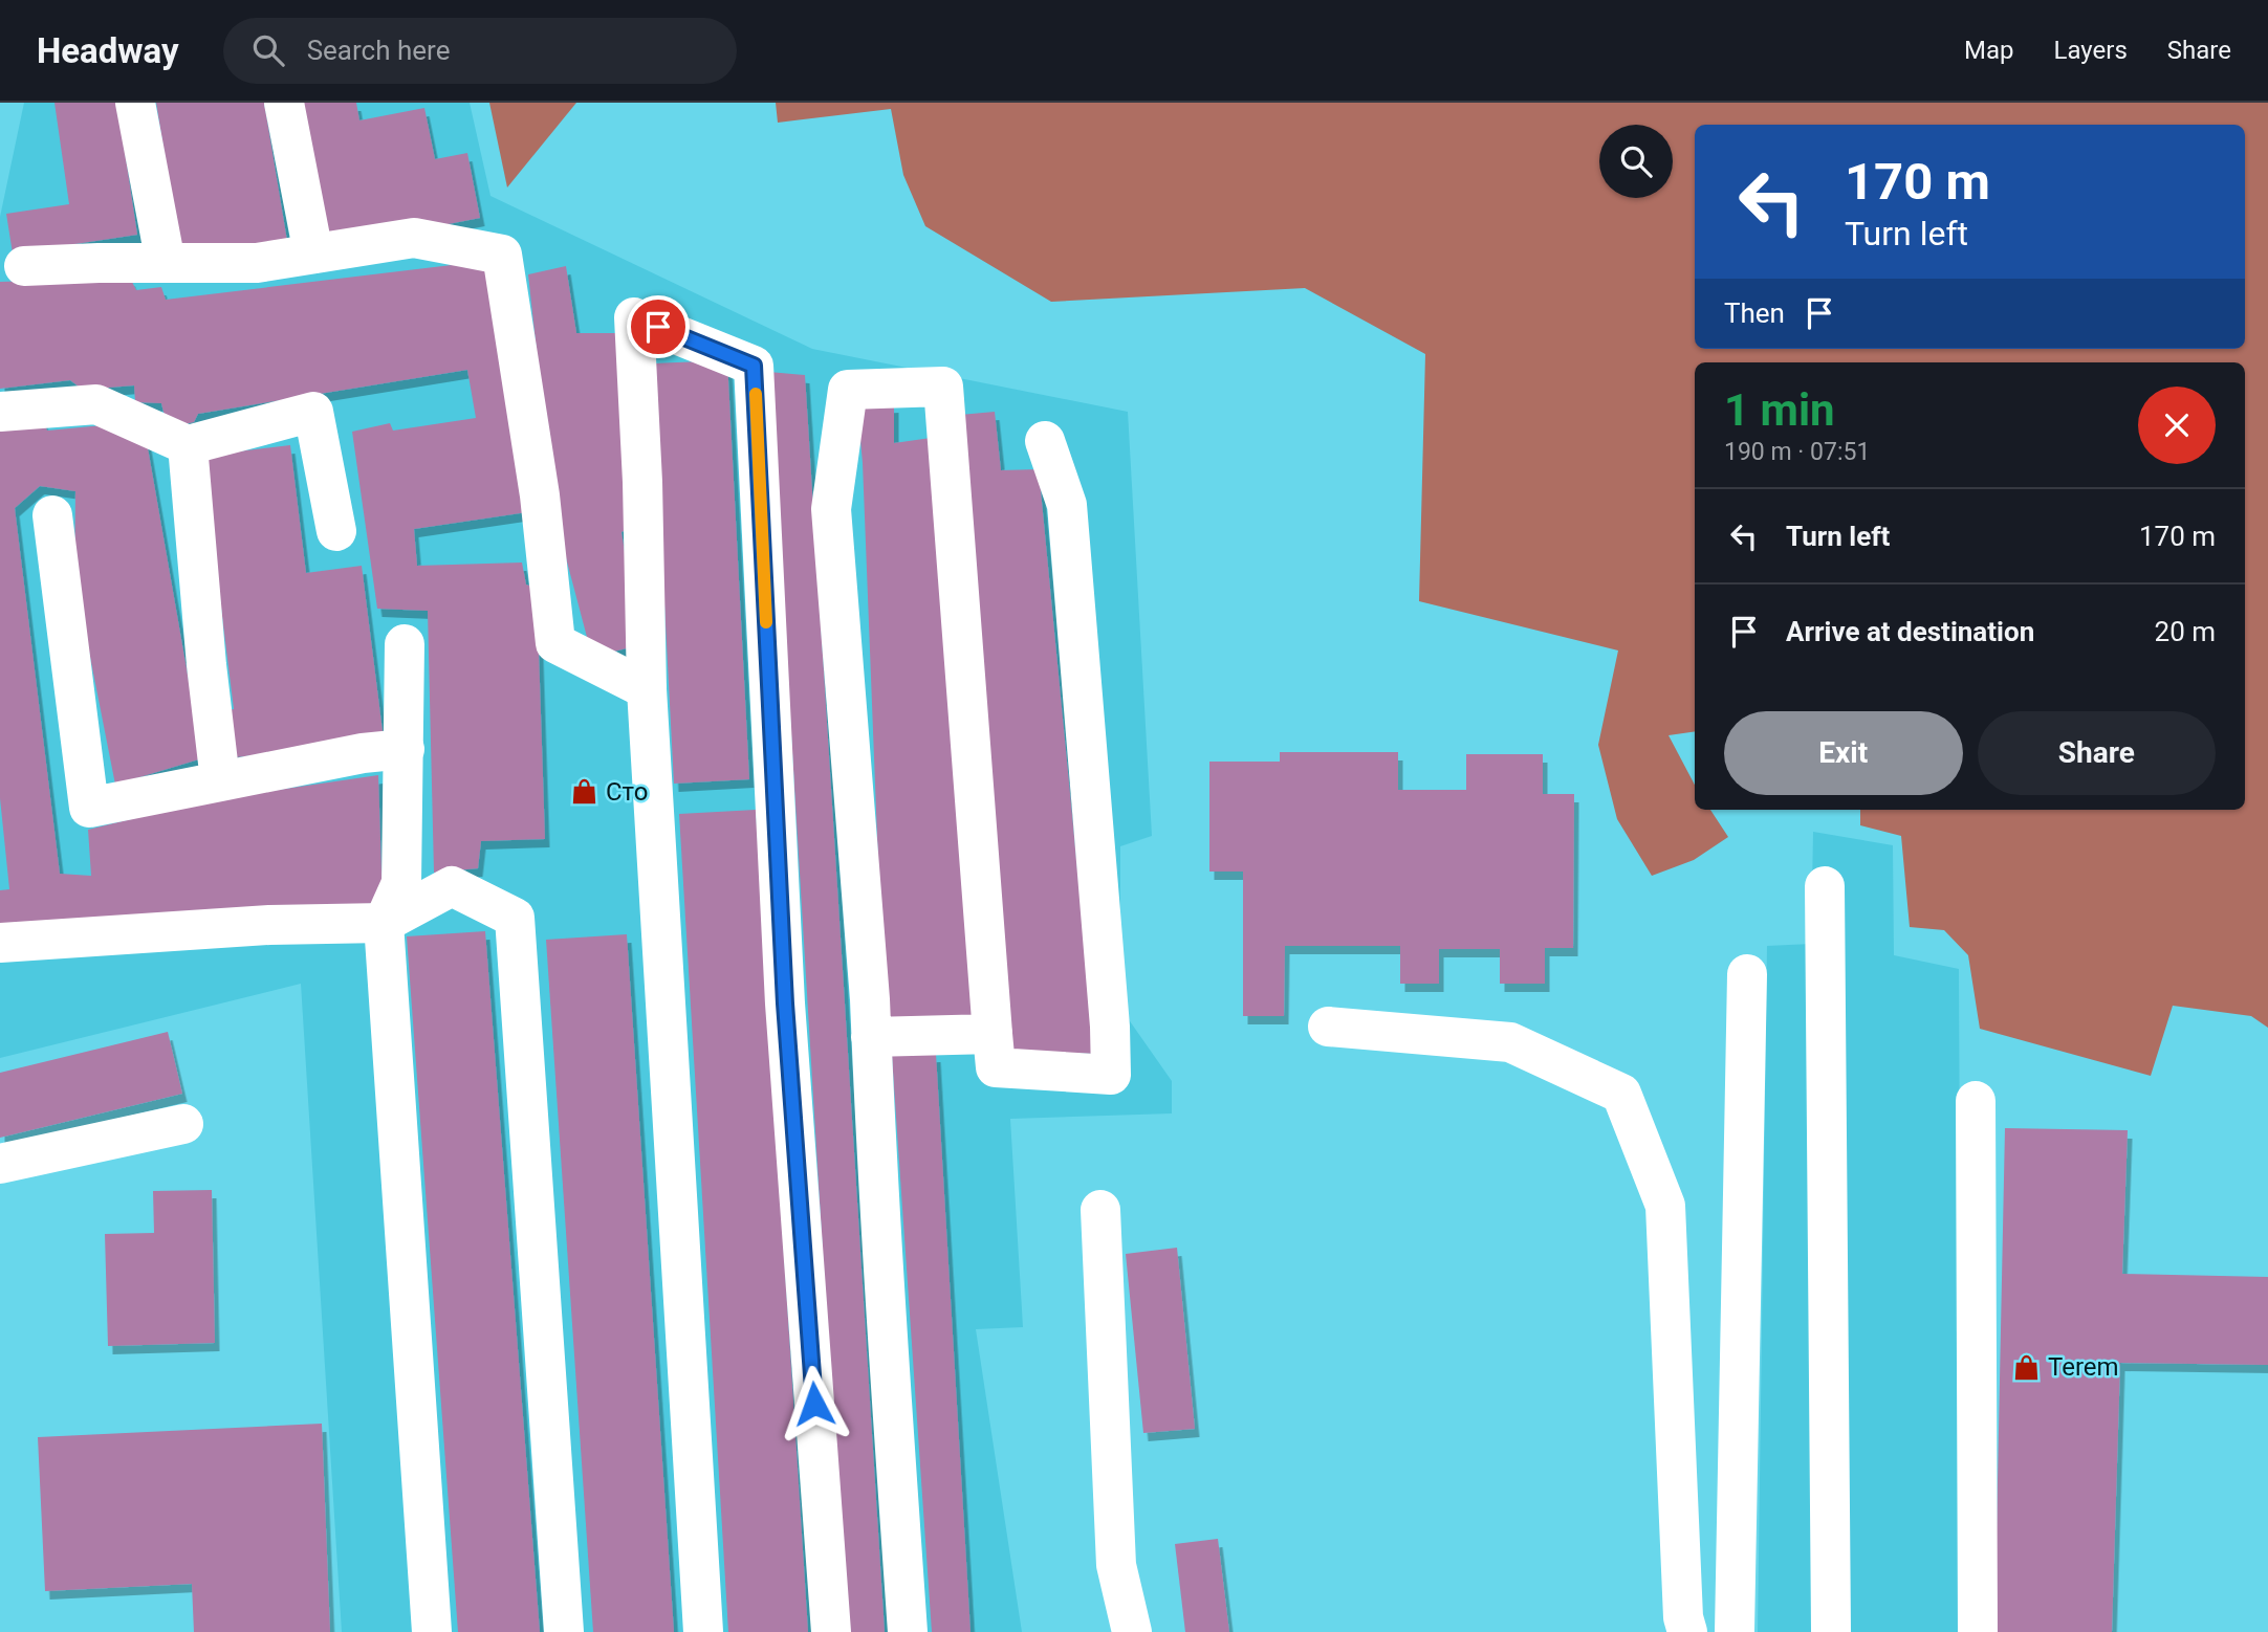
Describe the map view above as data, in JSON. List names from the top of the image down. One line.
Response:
{"places":{"shop":["Сто","Terem"]},"page":{"header":"Headway","search":"Search here","nav":["Map","Layers","Share"],"turn":["170 m","Turn left"],"then":"Then","heading":["1 min","190 m · 07:51"],"list":[{"name":"Turn left","value":"170 m"},{"name":"Arrive at destination","value":"20 m"}],"buttons":["Exit","Share"]}}
